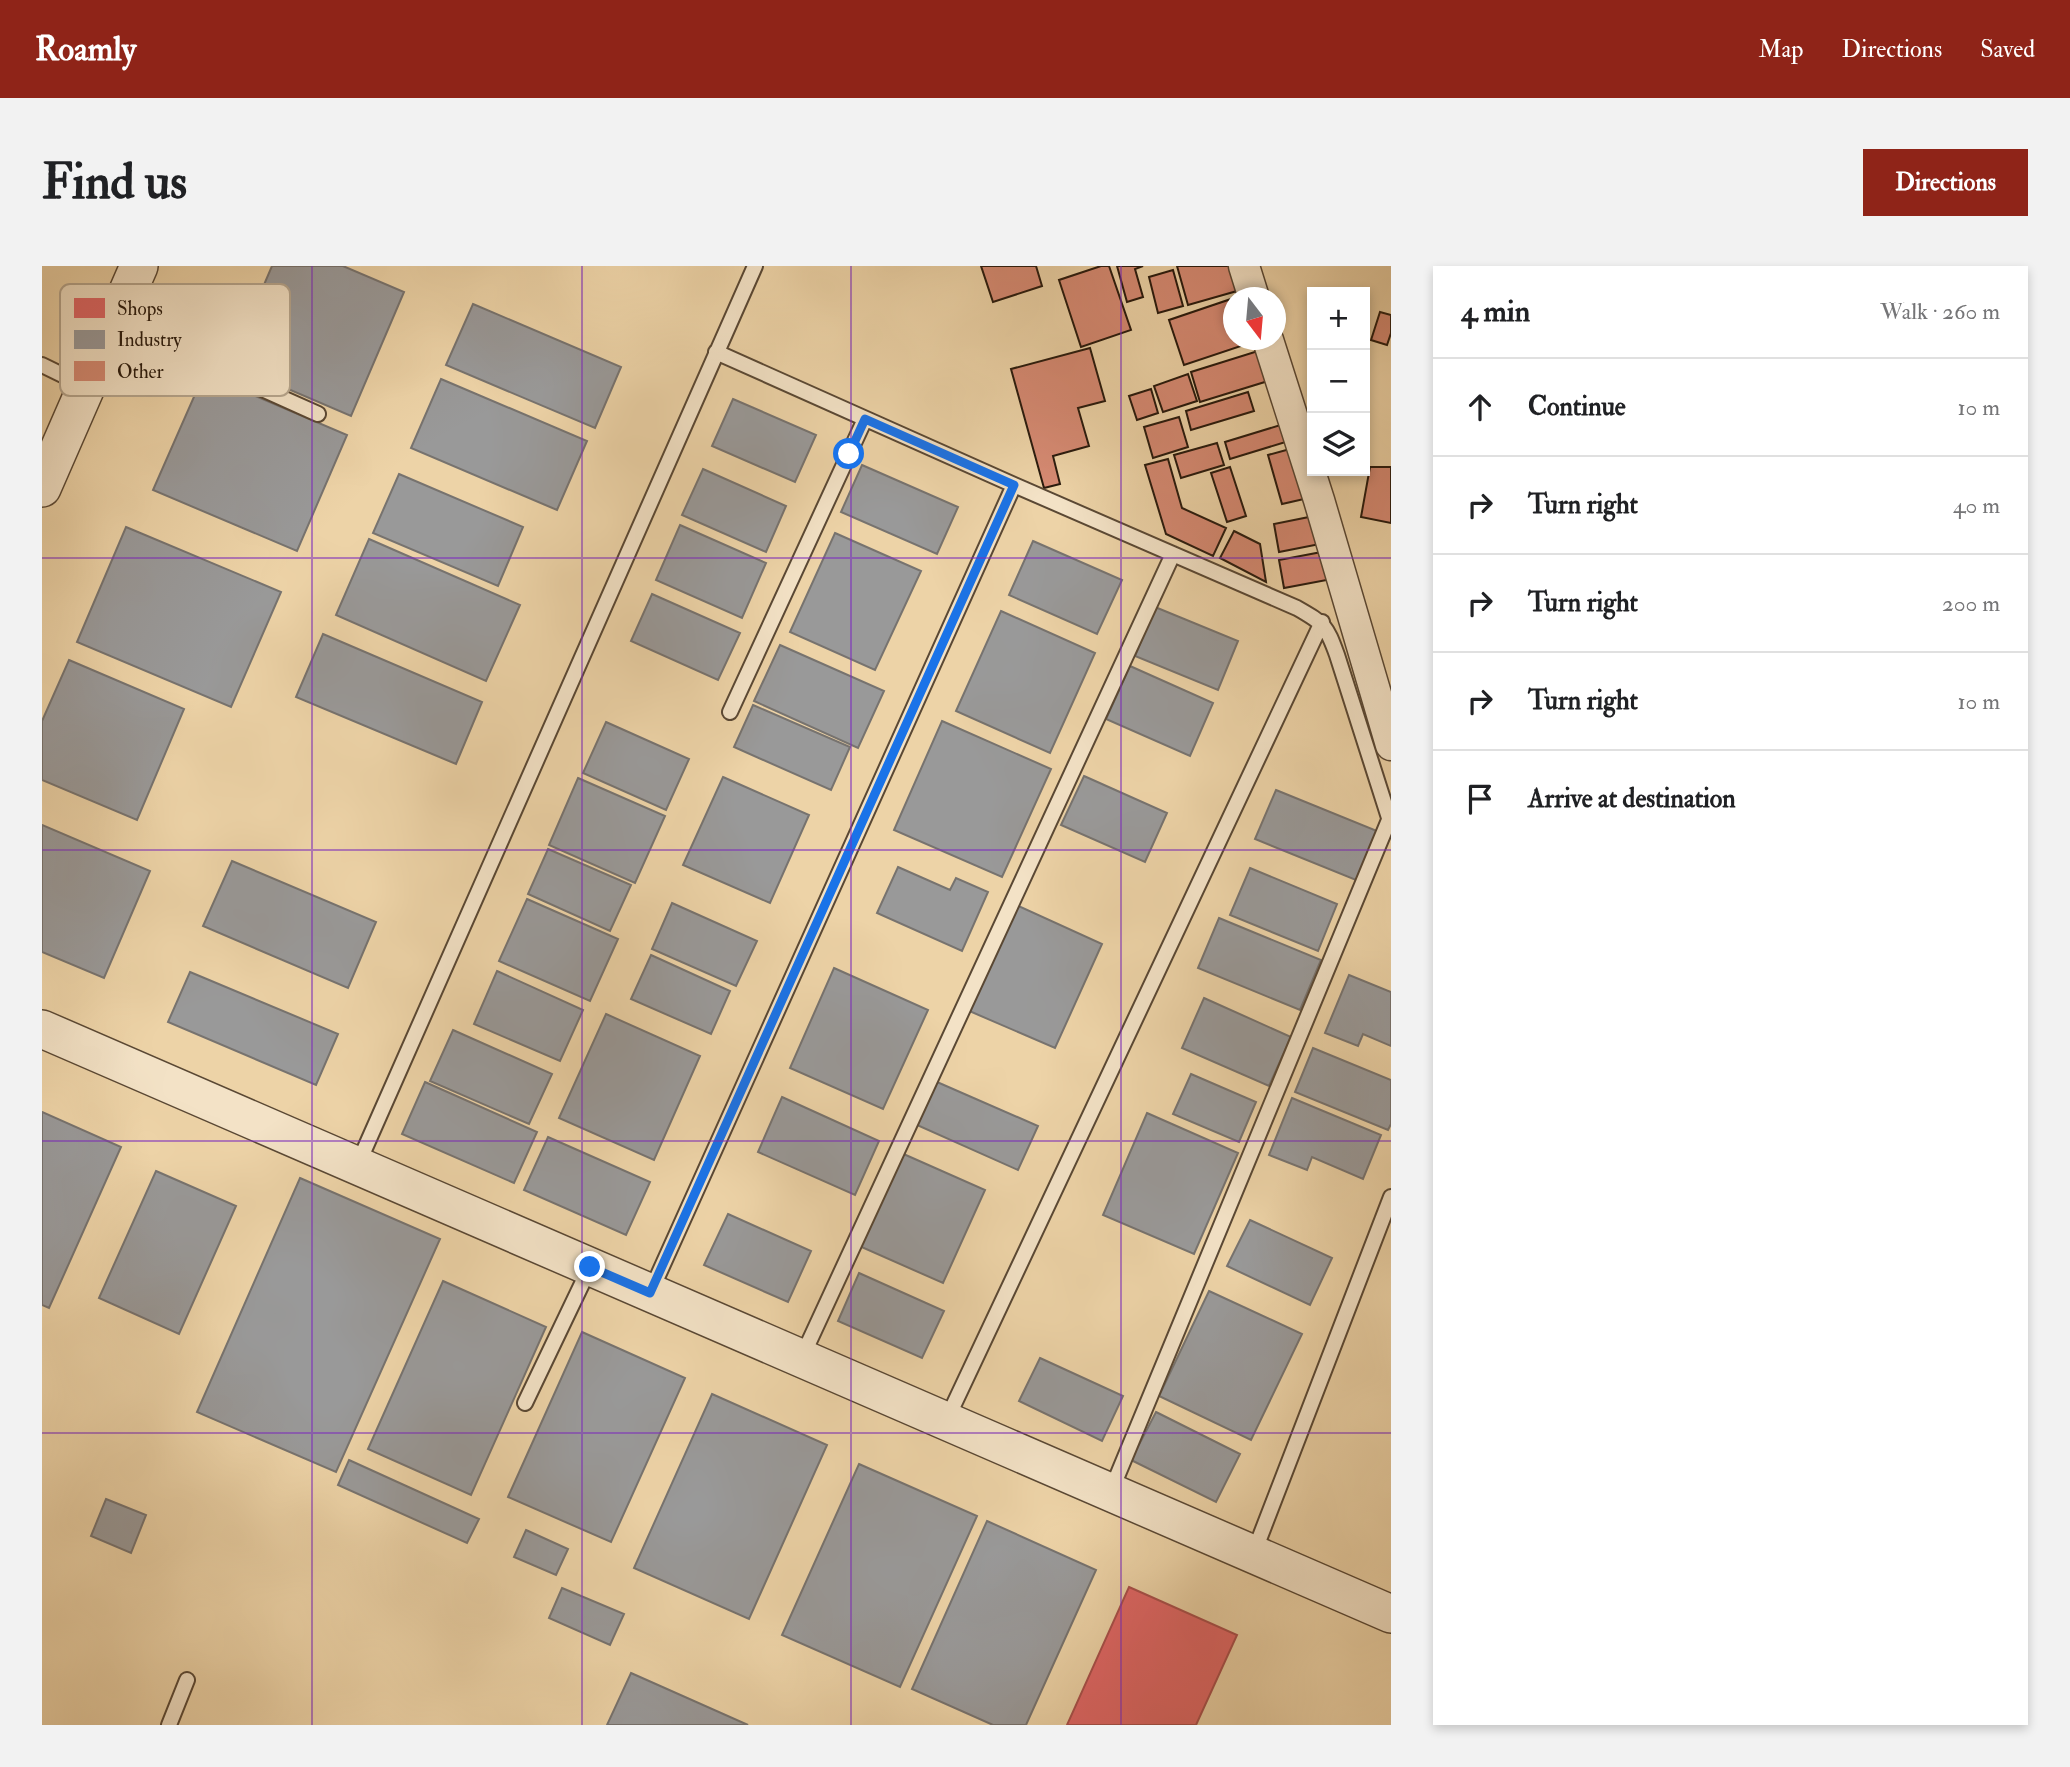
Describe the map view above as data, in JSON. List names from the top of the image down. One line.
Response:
{"legend":["Shops","Industry","Other"],"north":"bottom","page":{"header":"Roamly","nav":["Map","Directions","Saved"],"buttons":"Directions","title":"Find us","heading":["4 min","Walk · 260 m"],"map_buttons":["+","−"],"list":[["Continue","10 m"],["Turn right","40 m"],["Turn right","200 m"],["Turn right","10 m"],"Arrive at destination"]}}
